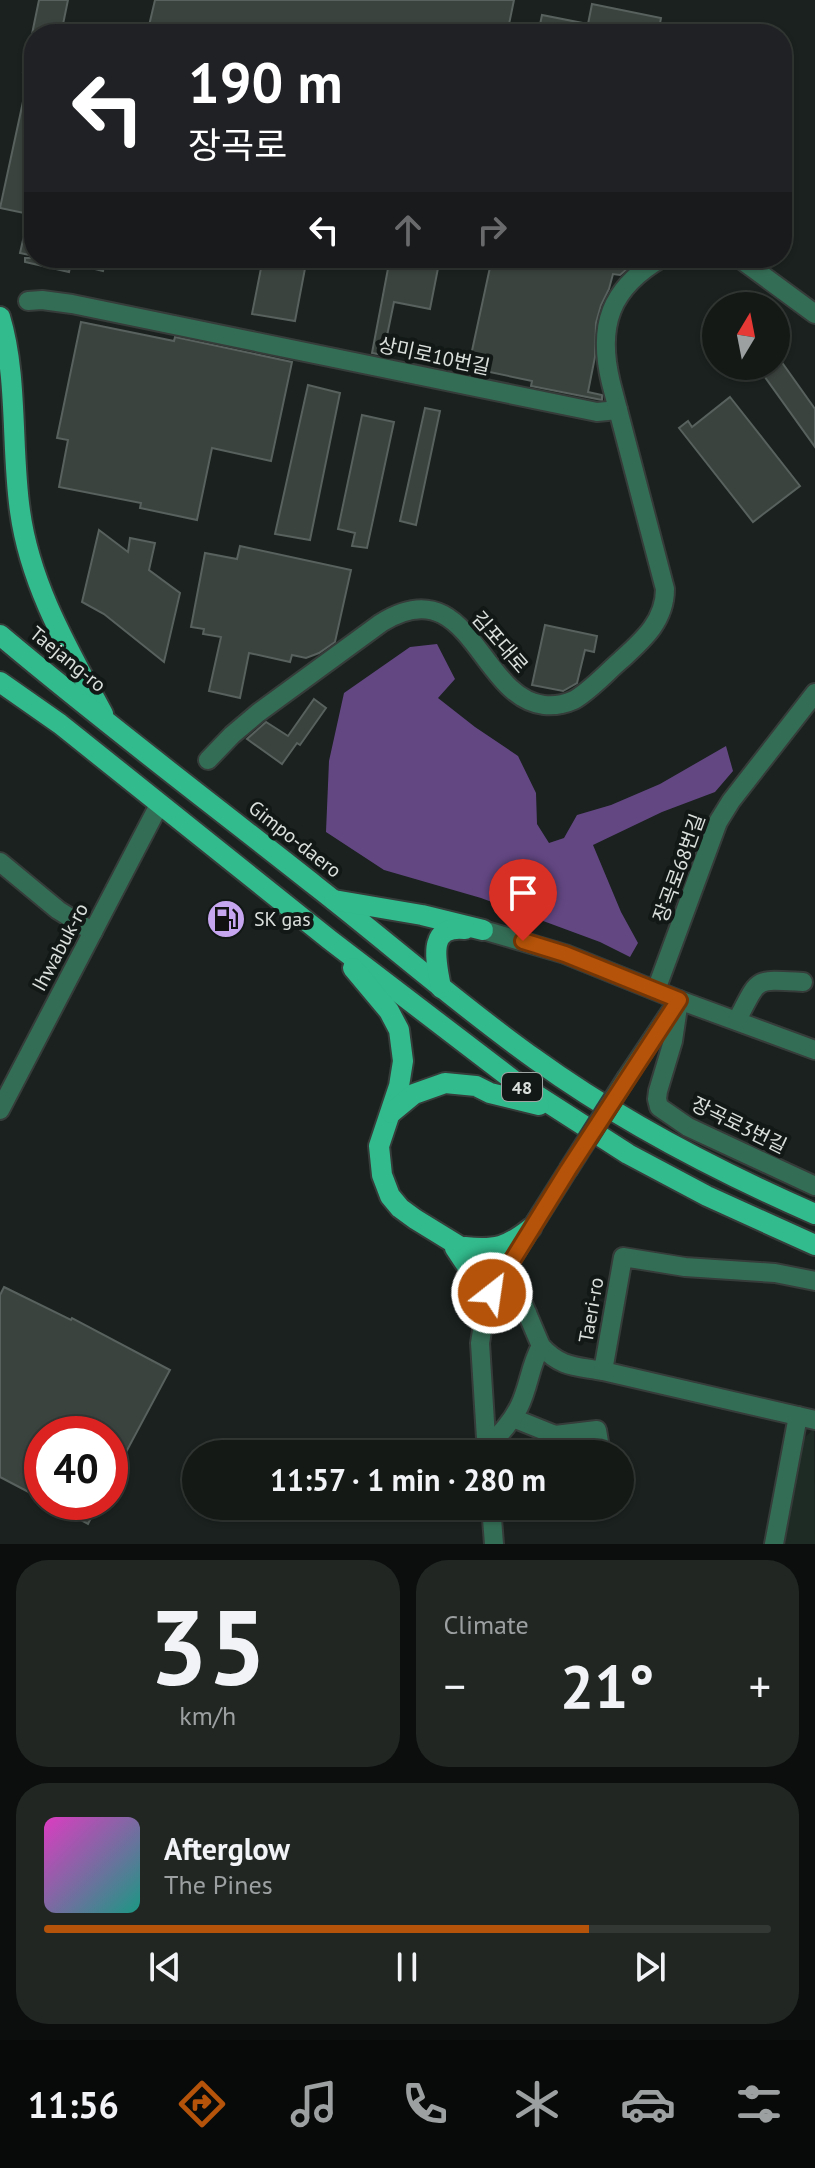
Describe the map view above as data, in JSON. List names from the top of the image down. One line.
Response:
{"streets":{"main road":["Taejang-ro","Gimpo-daero","48"],"street":["상미로10번길","김포대로","장곡로68번길","Ihwabuk-ro","장곡로3번길","Taeri-ro"]},"crossings":[["상미로10번길","김포대로"],["Taejang-ro","Gimpo-daero"],["Ihwabuk-ro","48"]],"places":{"fuel station":["SK gas"]},"north":"top","page":{"turn":["190 m","장곡로"],"limit":"40","trip":"11:57 · 1 min · 280 m","tile":[["35","km/h"],"Climate"],"heat":["−","21°","+"],"song":["Afterglow","The Pines"],"tabs":"11:56"}}
